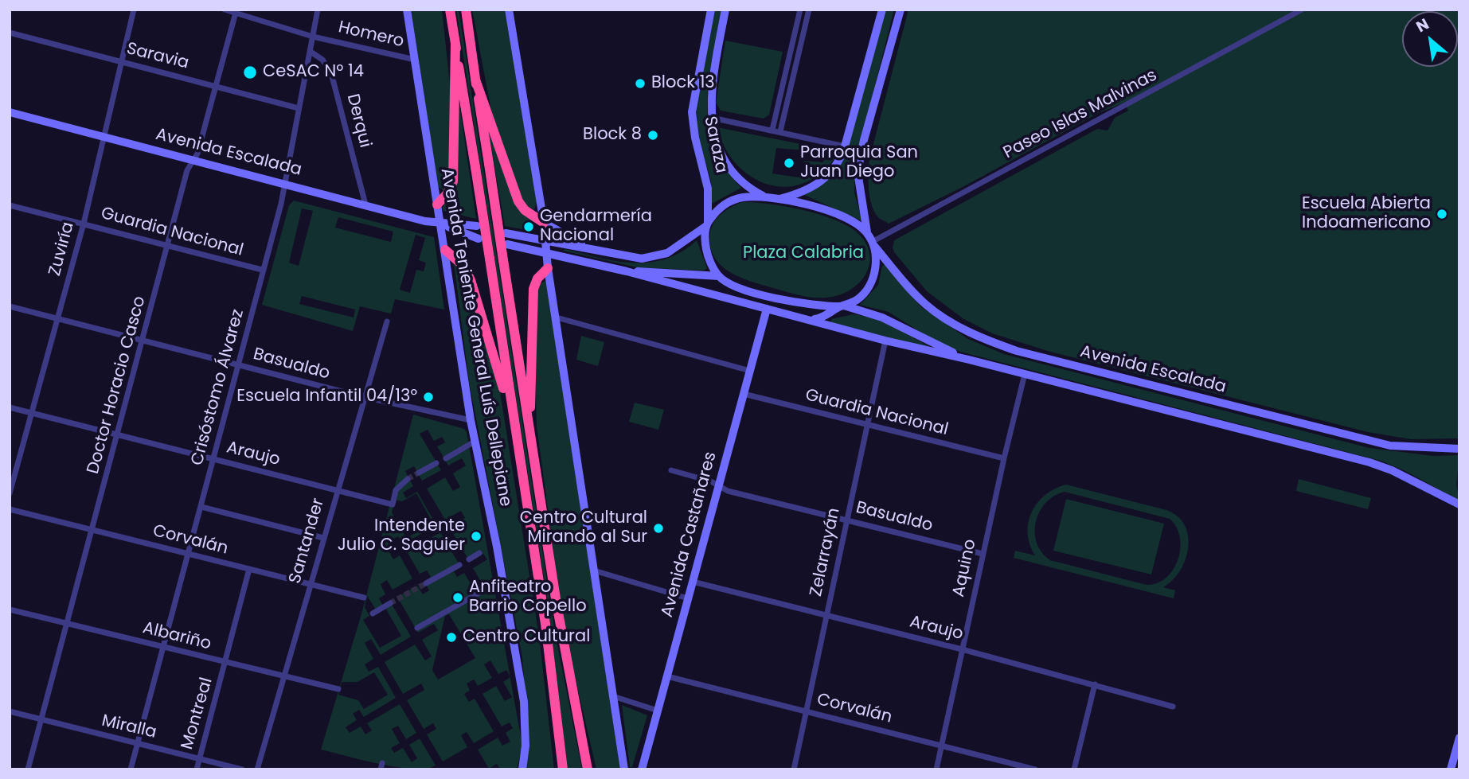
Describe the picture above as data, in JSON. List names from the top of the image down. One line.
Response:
{"streets":{"main road":["Saraza","Avenida Escalada","Avenida Teniente General Luís Dellepiane","Avenida Castañares"],"street":["Homero","Saravia","Paseo Islas Malvinas","Derqui","Guardia Nacional","Zuviría","Basualdo","Doctor Horacio Casco","Crisóstomo Álvarez","Araujo","Corvalán","Santander","Zelarrayán","Aquino","Albariño","Montreal","Miralla"]},"crossings":[["Homero","Avenida Teniente General Luís Dellepiane"],["Homero","Doctor Horacio Casco"],["Homero","Crisóstomo Álvarez"],["Saravia","Zuviría"],["Saravia","Doctor Horacio Casco"],["Saravia","Crisóstomo Álvarez"],["Paseo Islas Malvinas","Saraza"],["Paseo Islas Malvinas","Avenida Escalada"],["Derqui","Avenida Escalada"],["Derqui","Crisóstomo Álvarez"],["Saraza","Avenida Escalada"],["Avenida Escalada","Zuviría"],["Avenida Escalada","Avenida Teniente General Luís Dellepiane"],["Avenida Escalada","Doctor Horacio Casco"],["Avenida Escalada","Crisóstomo Álvarez"],["Avenida Escalada","Avenida Castañares"],["Avenida Escalada","Zelarrayán"],["Avenida Escalada","Aquino"],["Guardia Nacional","Zuviría"],["Guardia Nacional","Doctor Horacio Casco"],["Guardia Nacional","Crisóstomo Álvarez"],["Guardia Nacional","Avenida Castañares"],["Guardia Nacional","Zelarrayán"],["Guardia Nacional","Aquino"],["Zuviría","Basualdo"],["Zuviría","Araujo"],["Avenida Teniente General Luís Dellepiane","Basualdo"],["Basualdo","Doctor Horacio Casco"],["Basualdo","Crisóstomo Álvarez"],["Basualdo","Avenida Castañares"],["Basualdo","Santander"],["Basualdo","Zelarrayán"],["Basualdo","Aquino"],["Doctor Horacio Casco","Araujo"],["Doctor Horacio Casco","Corvalán"],["Doctor Horacio Casco","Albariño"],["Doctor Horacio Casco","Miralla"],["Crisóstomo Álvarez","Araujo"],["Crisóstomo Álvarez","Corvalán"],["Crisóstomo Álvarez","Albariño"],["Crisóstomo Álvarez","Miralla"],["Araujo","Avenida Castañares"],["Araujo","Santander"],["Araujo","Zelarrayán"],["Araujo","Aquino"],["Avenida Castañares","Corvalán"],["Corvalán","Santander"],["Corvalán","Zelarrayán"],["Corvalán","Aquino"],["Corvalán","Montreal"],["Santander","Albariño"],["Albariño","Montreal"],["Montreal","Miralla"]],"parks":["Plaza Calabria"],"places":["CeSAC Nº 14","Block 13","Block 8","Parroquia San Juan Diego","Escuela Abierta Indoamericano","Gendarmería Nacional","Escuela Infantil 04/13°","Centro Cultural Mirando al Sur","Intendente Julio C. Saguier","Anfiteatro Barrio Copello","Centro Cultural"],"north":"top left"}
